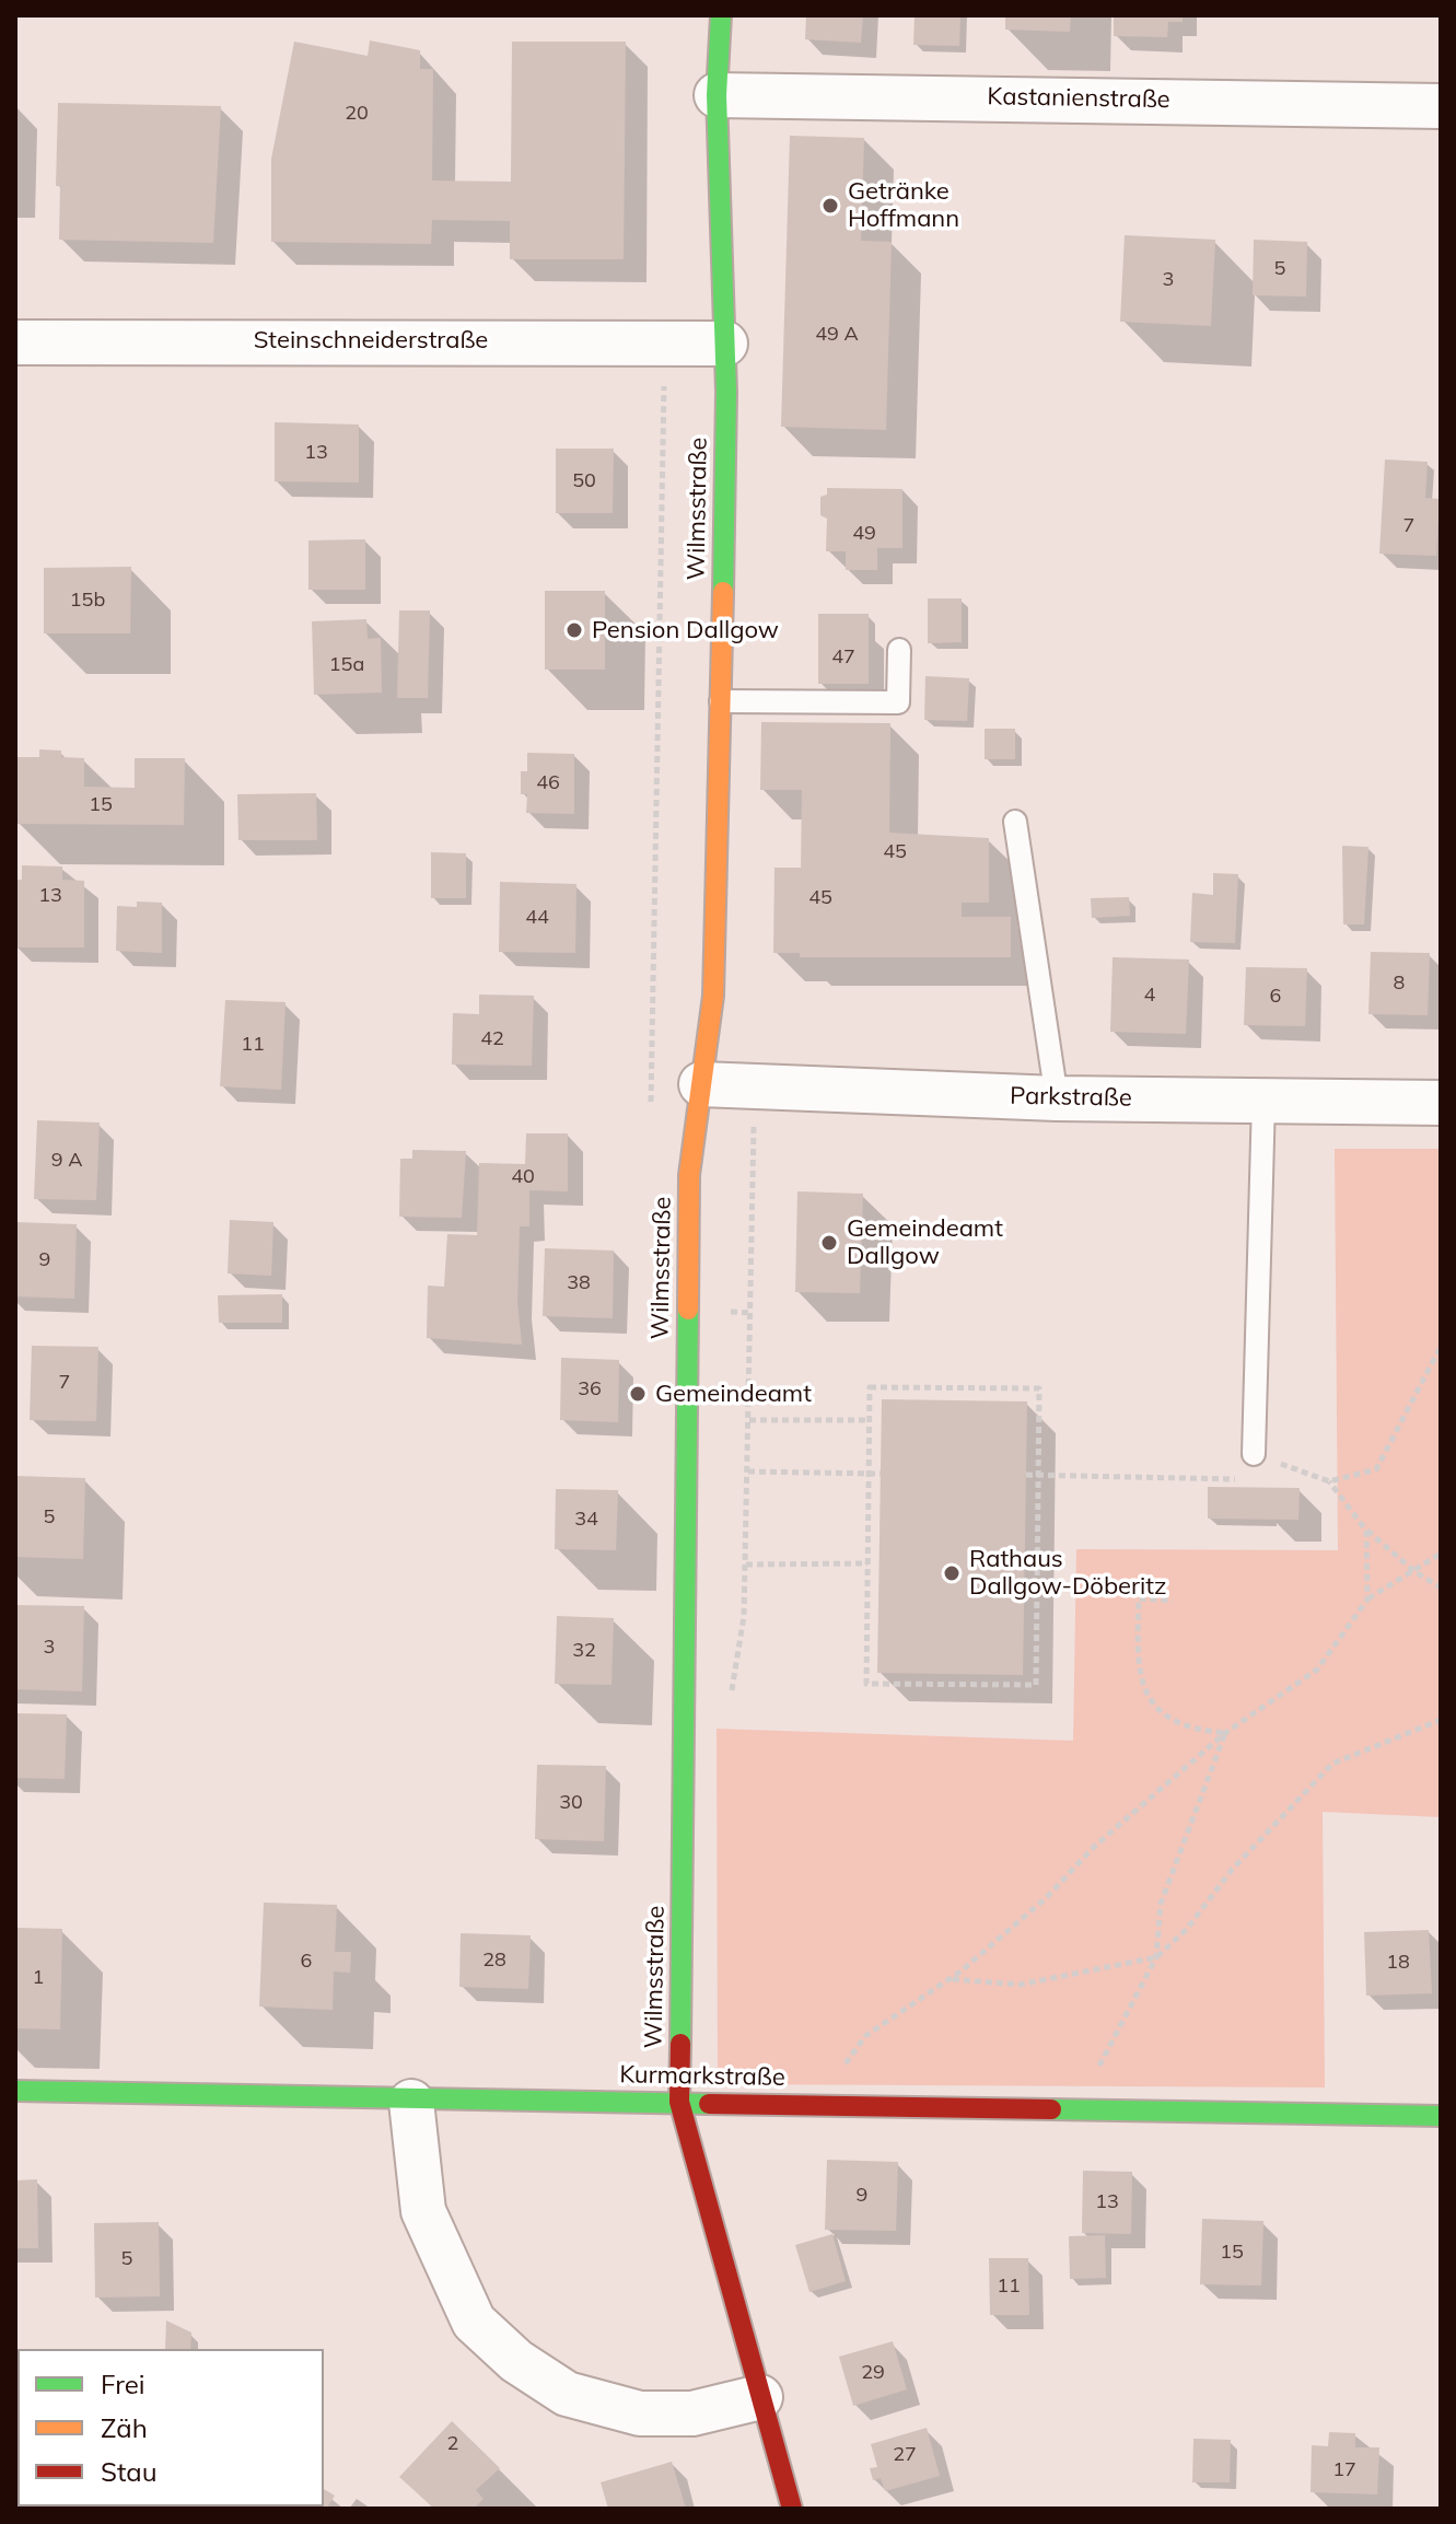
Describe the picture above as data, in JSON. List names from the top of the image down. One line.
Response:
{"streets":{"street":["Kastanienstraße","Steinschneiderstraße","Wilmsstraße","Parkstraße","Kurmarkstraße"]},"crossings":[["Kastanienstraße","Wilmsstraße"],["Steinschneiderstraße","Wilmsstraße"],["Wilmsstraße","Parkstraße"],["Wilmsstraße","Kurmarkstraße"]],"places":["Getränke Hoffmann","Pension Dallgow","Gemeindeamt Dallgow","Gemeindeamt","Rathaus Dallgow-Döberitz"],"house_numbers":["20","5","3","49 A","13","50","7","49","15b","47","15a","46","15","45","13","45","44","8","4","6","42","11","9 A","40","9","38","7","36","5","34","3","32","30","28","6","18","1","9","13","15","5","11","29","2","27","17"],"legend":["Frei","Zäh","Stau"]}
